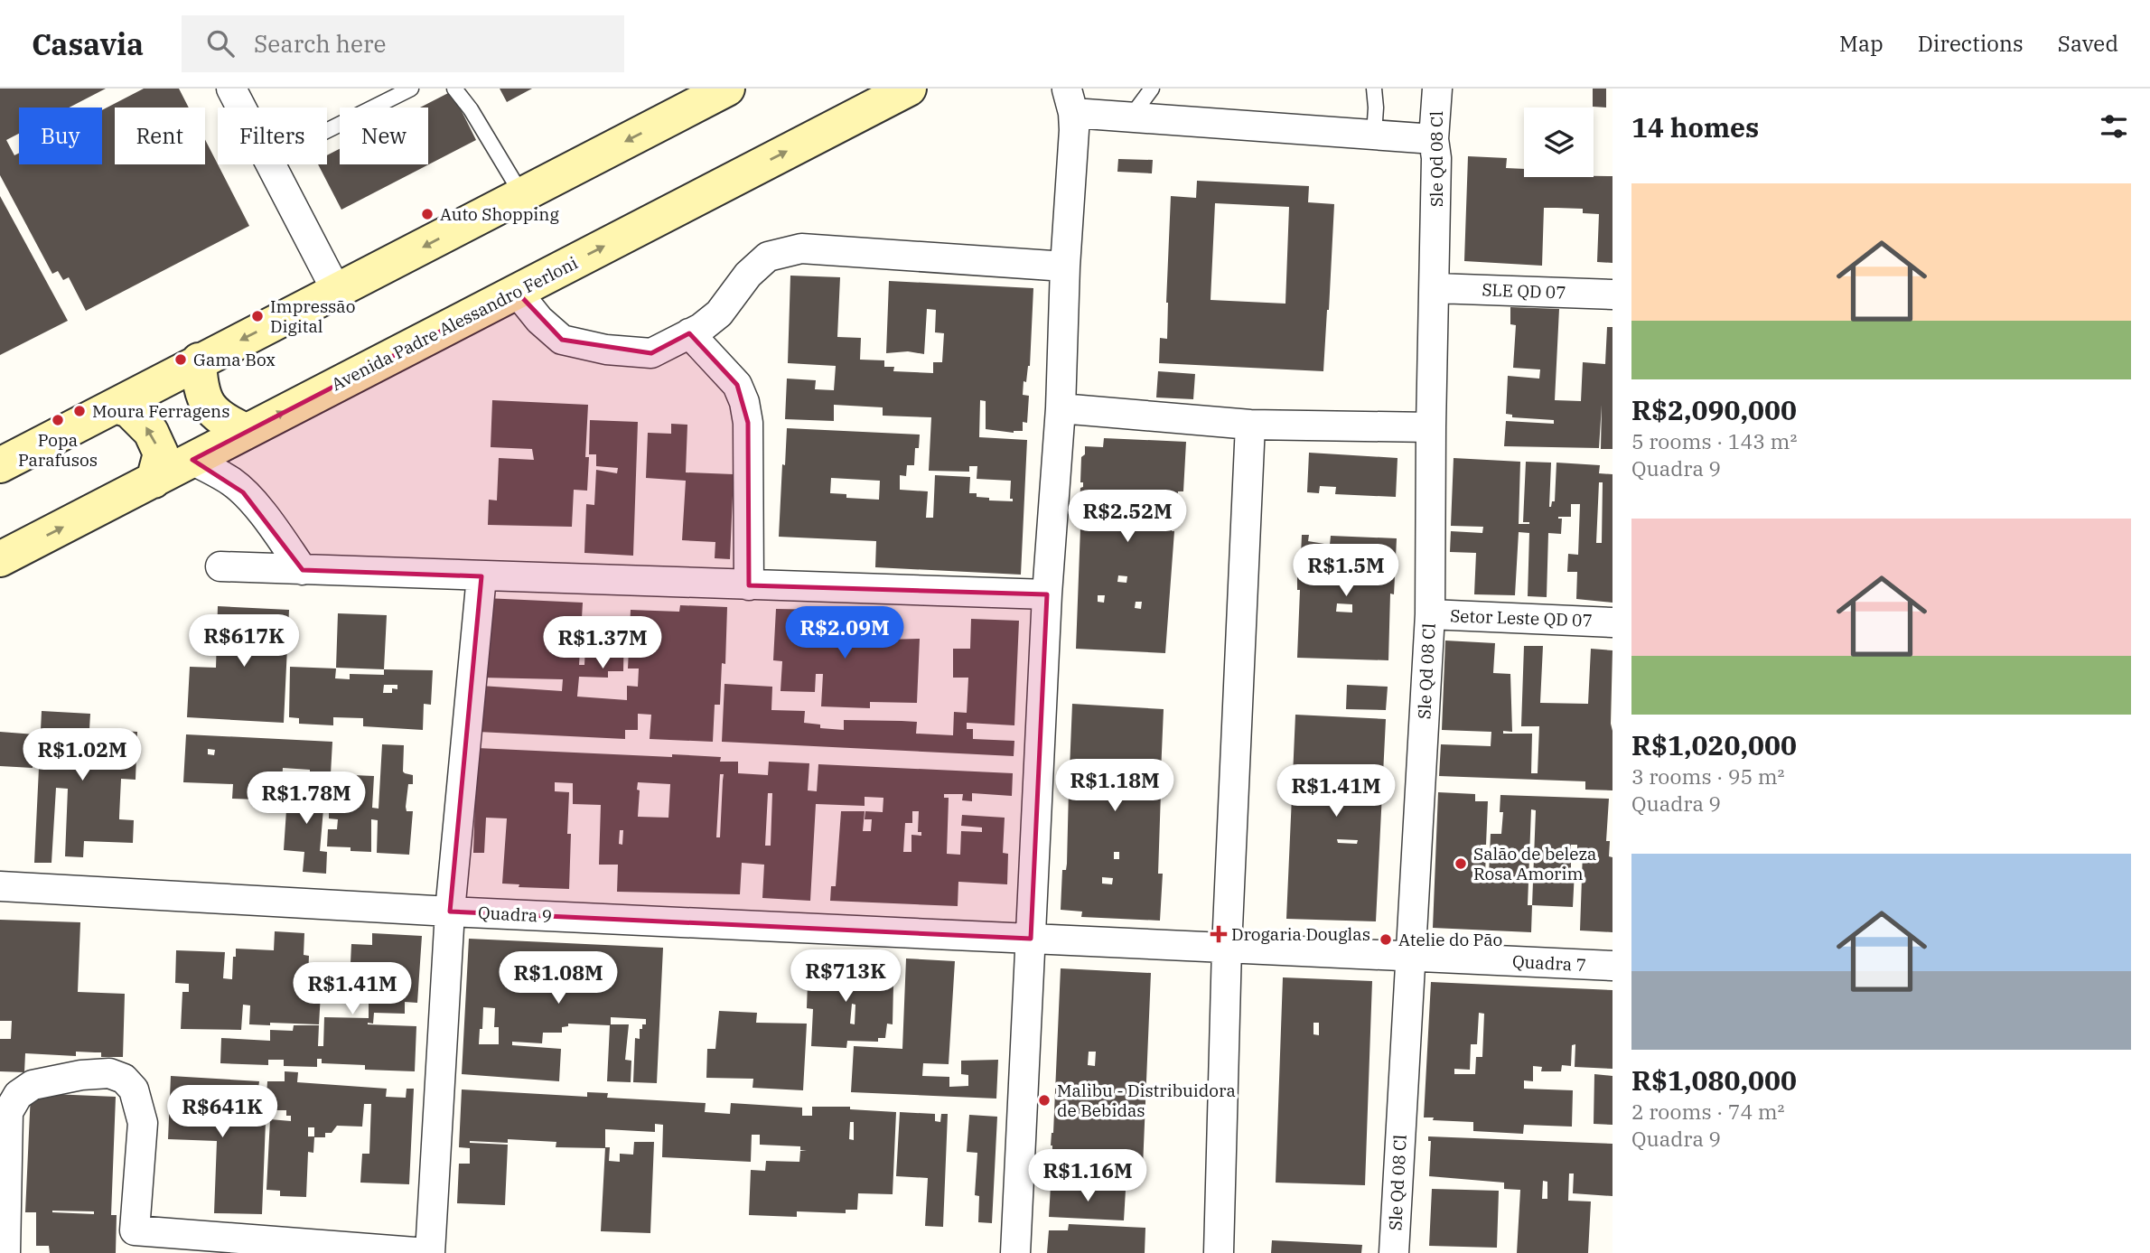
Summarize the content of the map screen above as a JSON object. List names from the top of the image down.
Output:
{
  "streets": {
    "main road": ["Avenida Padre Alessandro Ferloni"],
    "street": [
      "Sle Qd 08 Cl",
      "SLE QD 07",
      "Setor Leste QD 07",
      "Quadra 9",
      "Quadra 7"
    ]
  },
  "crossings": [
    ["Sle Qd 08 Cl", "SLE QD 07"],
    ["Sle Qd 08 Cl", "Setor Leste QD 07"],
    ["Sle Qd 08 Cl", "Quadra 7"],
    ["Quadra 9", "Quadra 7"]
  ],
  "places": {
    "other": [
      "Auto Shopping",
      "Impressão Digital",
      "Gama Box",
      "Moura Ferragens",
      "Popa Parafusos",
      "Salão de beleza Rosa Amorim",
      "Atelie do Pão",
      "Malibu - Distribuidora de Bebidas"
    ],
    "health": ["Drogaria Douglas"]
  },
  "page": {
    "header": "Casavia",
    "search": "Search here",
    "nav": ["Map", "Directions", "Saved"],
    "heading": "14 homes",
    "chip": [
      "Buy",
      "Rent",
      "Filters",
      "New"
    ],
    "list": [
      {
        "name": "R$2,090,000",
        "note": "5 rooms · 143 m² · Quadra 9"
      },
      {
        "name": "R$1,020,000",
        "note": "3 rooms · 95 m² · Quadra 9"
      },
      {
        "name": "R$1,080,000",
        "note": "2 rooms · 74 m² · Quadra 9"
      }
    ],
    "price": [
      "R$2.52M",
      "R$1.5M",
      "R$2.09M",
      "R$617K",
      "R$1.37M",
      "R$1.02M",
      "R$1.18M",
      "R$1.41M",
      "R$1.78M",
      "R$713K",
      "R$1.08M",
      "R$1.41M",
      "R$641K",
      "R$1.16M"
    ]
  }
}
